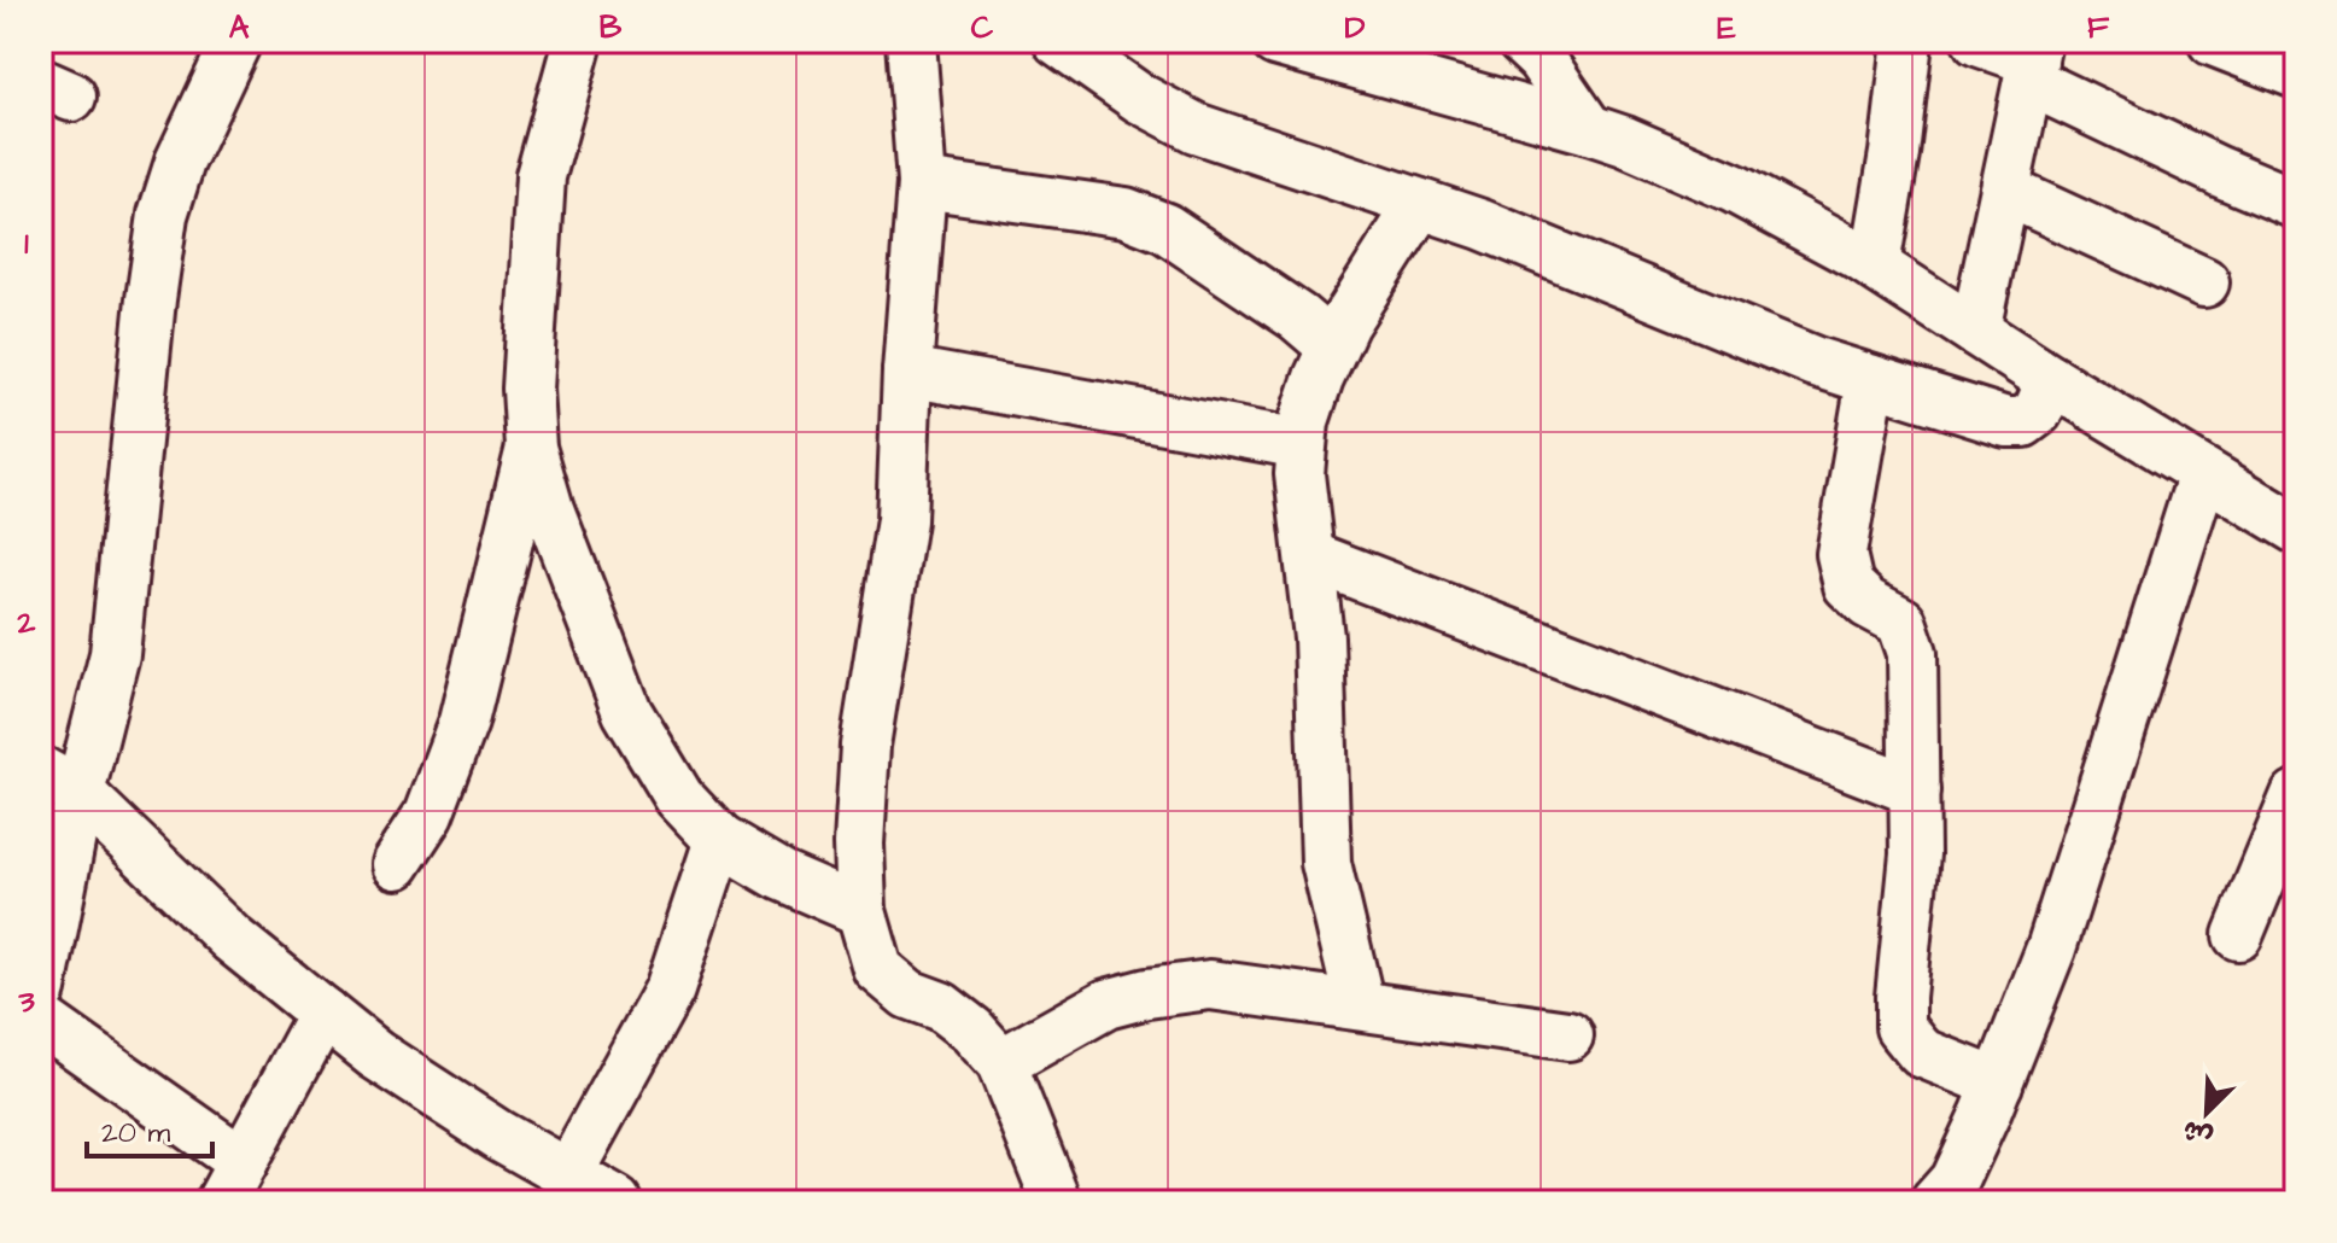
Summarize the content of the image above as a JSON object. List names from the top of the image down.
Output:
{
  "scale_bar": "20 m",
  "north": "bottom left",
  "grid": {
    "columns": [
      "A",
      "B",
      "C",
      "D",
      "E",
      "F"
    ],
    "rows": ["1", "2", "3"]
  }
}
